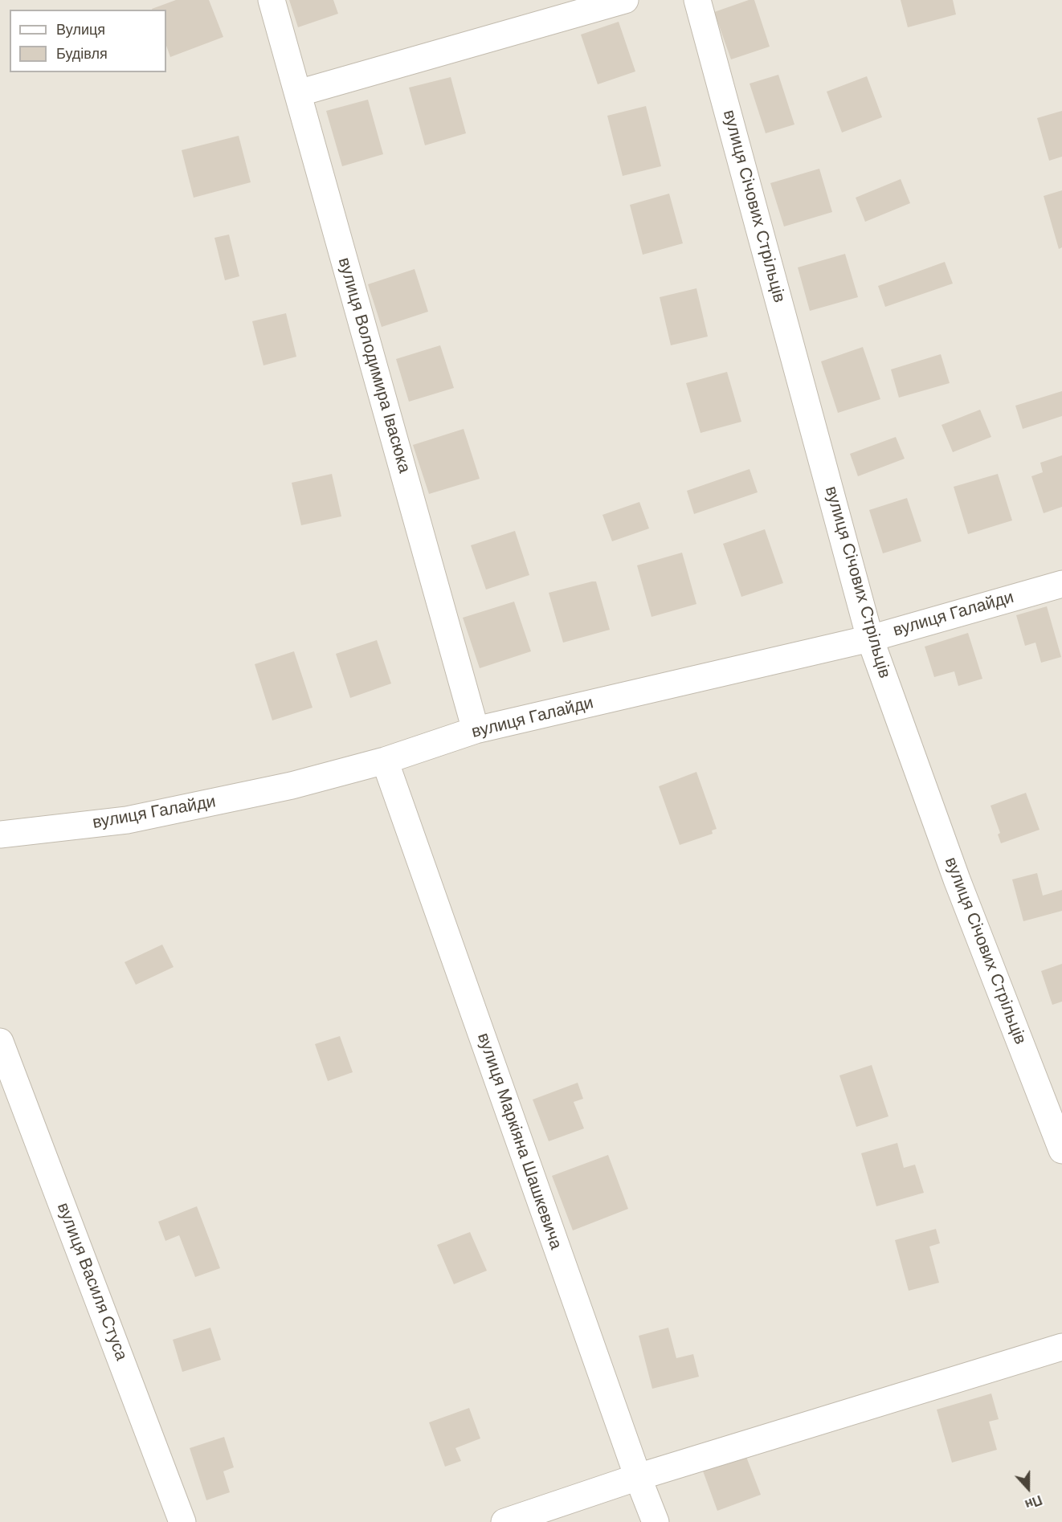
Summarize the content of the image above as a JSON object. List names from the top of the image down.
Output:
{
  "streets": {
    "street": [
      "вулиця Січових Стрільців",
      "вулиця Володимира Івасюка",
      "вулиця Галайди",
      "вулиця Маркіяна Шашкевича",
      "вулиця Василя Стуса"
    ]
  },
  "crossings": [
    ["вулиця Січових Стрільців", "вулиця Галайди"],
    ["вулиця Володимира Івасюка", "вулиця Галайди"],
    ["вулиця Галайди", "вулиця Маркіяна Шашкевича"]
  ],
  "legend": ["Вулиця", "Будівля"],
  "north": "bottom"
}
